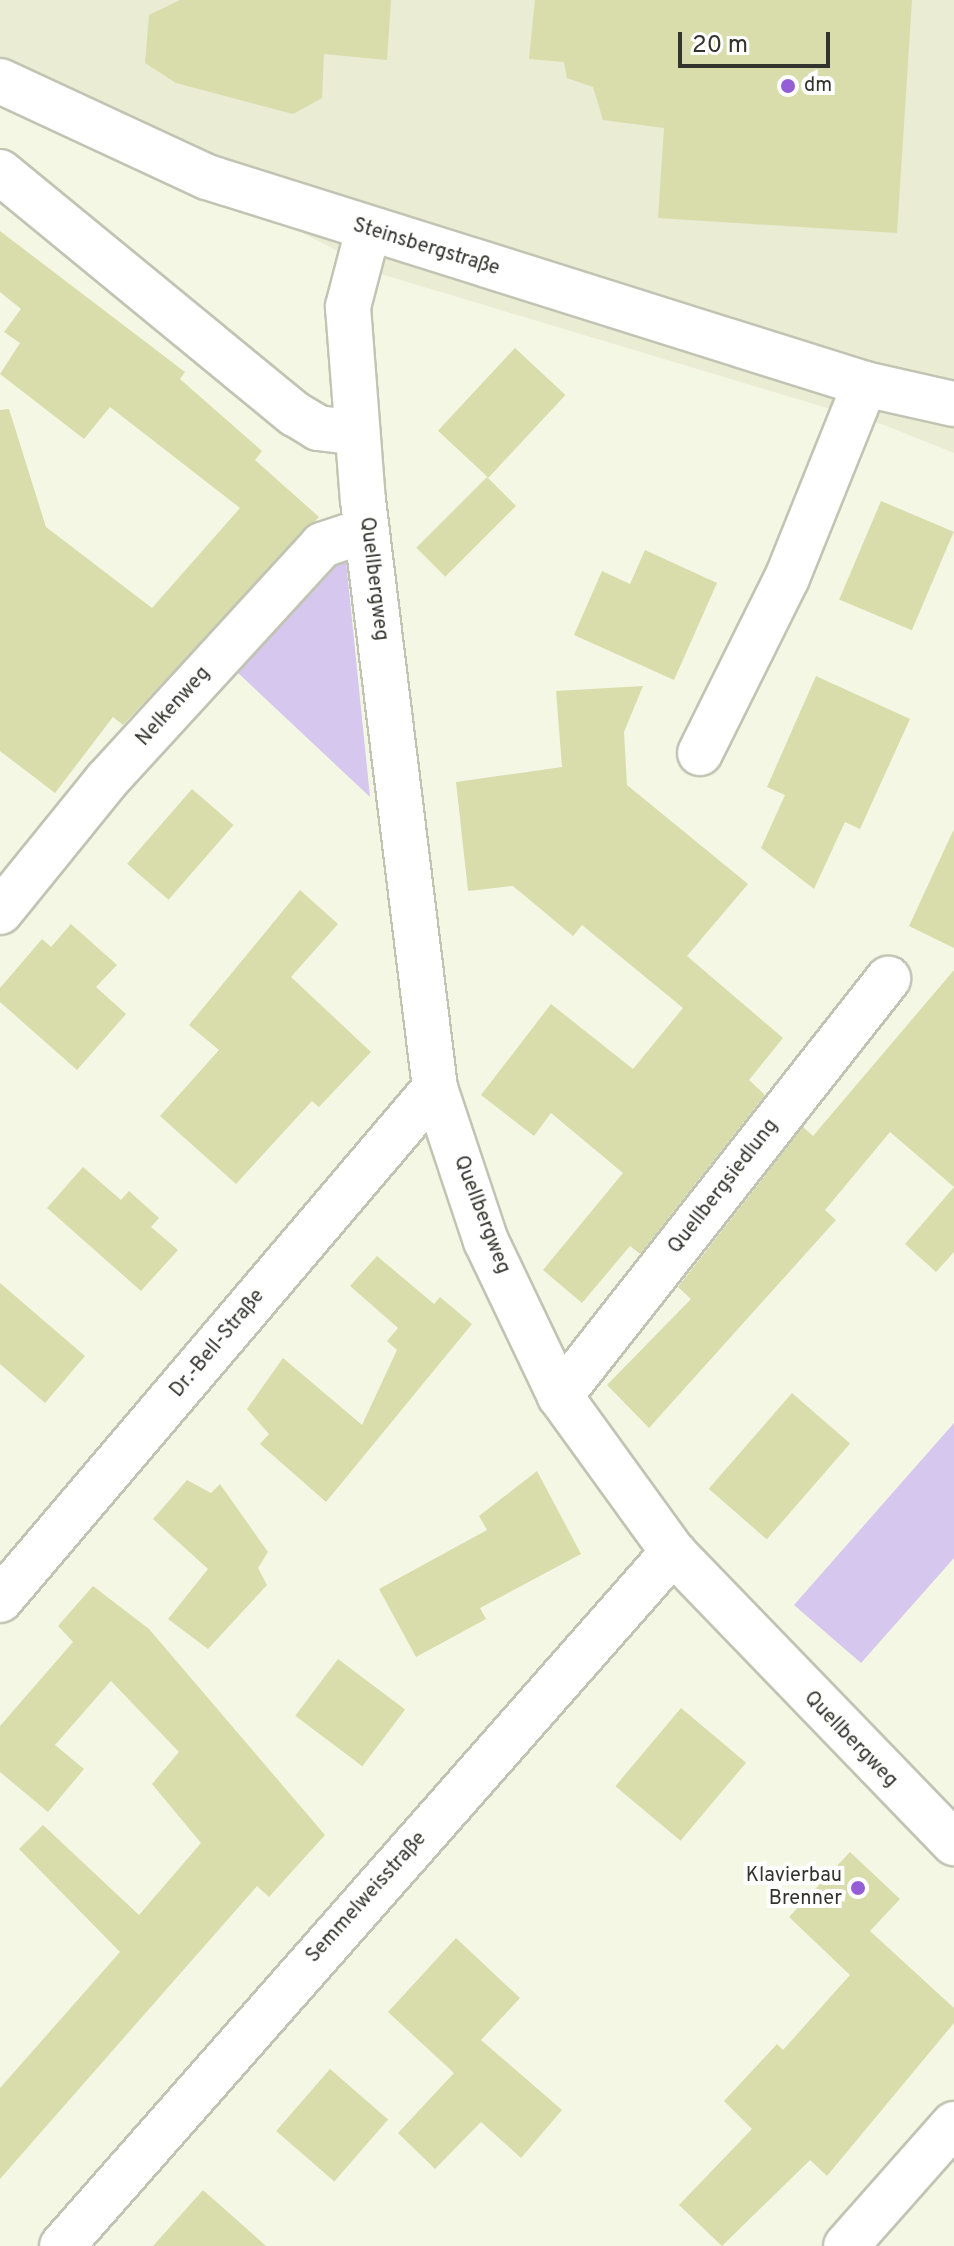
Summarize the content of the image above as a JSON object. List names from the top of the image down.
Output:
{
  "streets": {
    "street": [
      "Steinsbergstraße",
      "Quellbergweg",
      "Nelkenweg",
      "Quellbergsiedlung",
      "Dr.-Bell-Straße",
      "Semmelweisstraße"
    ]
  },
  "crossings": [
    ["Steinsbergstraße", "Quellbergweg"],
    ["Quellbergweg", "Nelkenweg"],
    ["Quellbergweg", "Quellbergsiedlung"],
    ["Quellbergweg", "Dr.-Bell-Straße"],
    ["Quellbergweg", "Semmelweisstraße"]
  ],
  "places": ["dm", "Klavierbau Brenner"],
  "scale_bar": "20 m"
}
